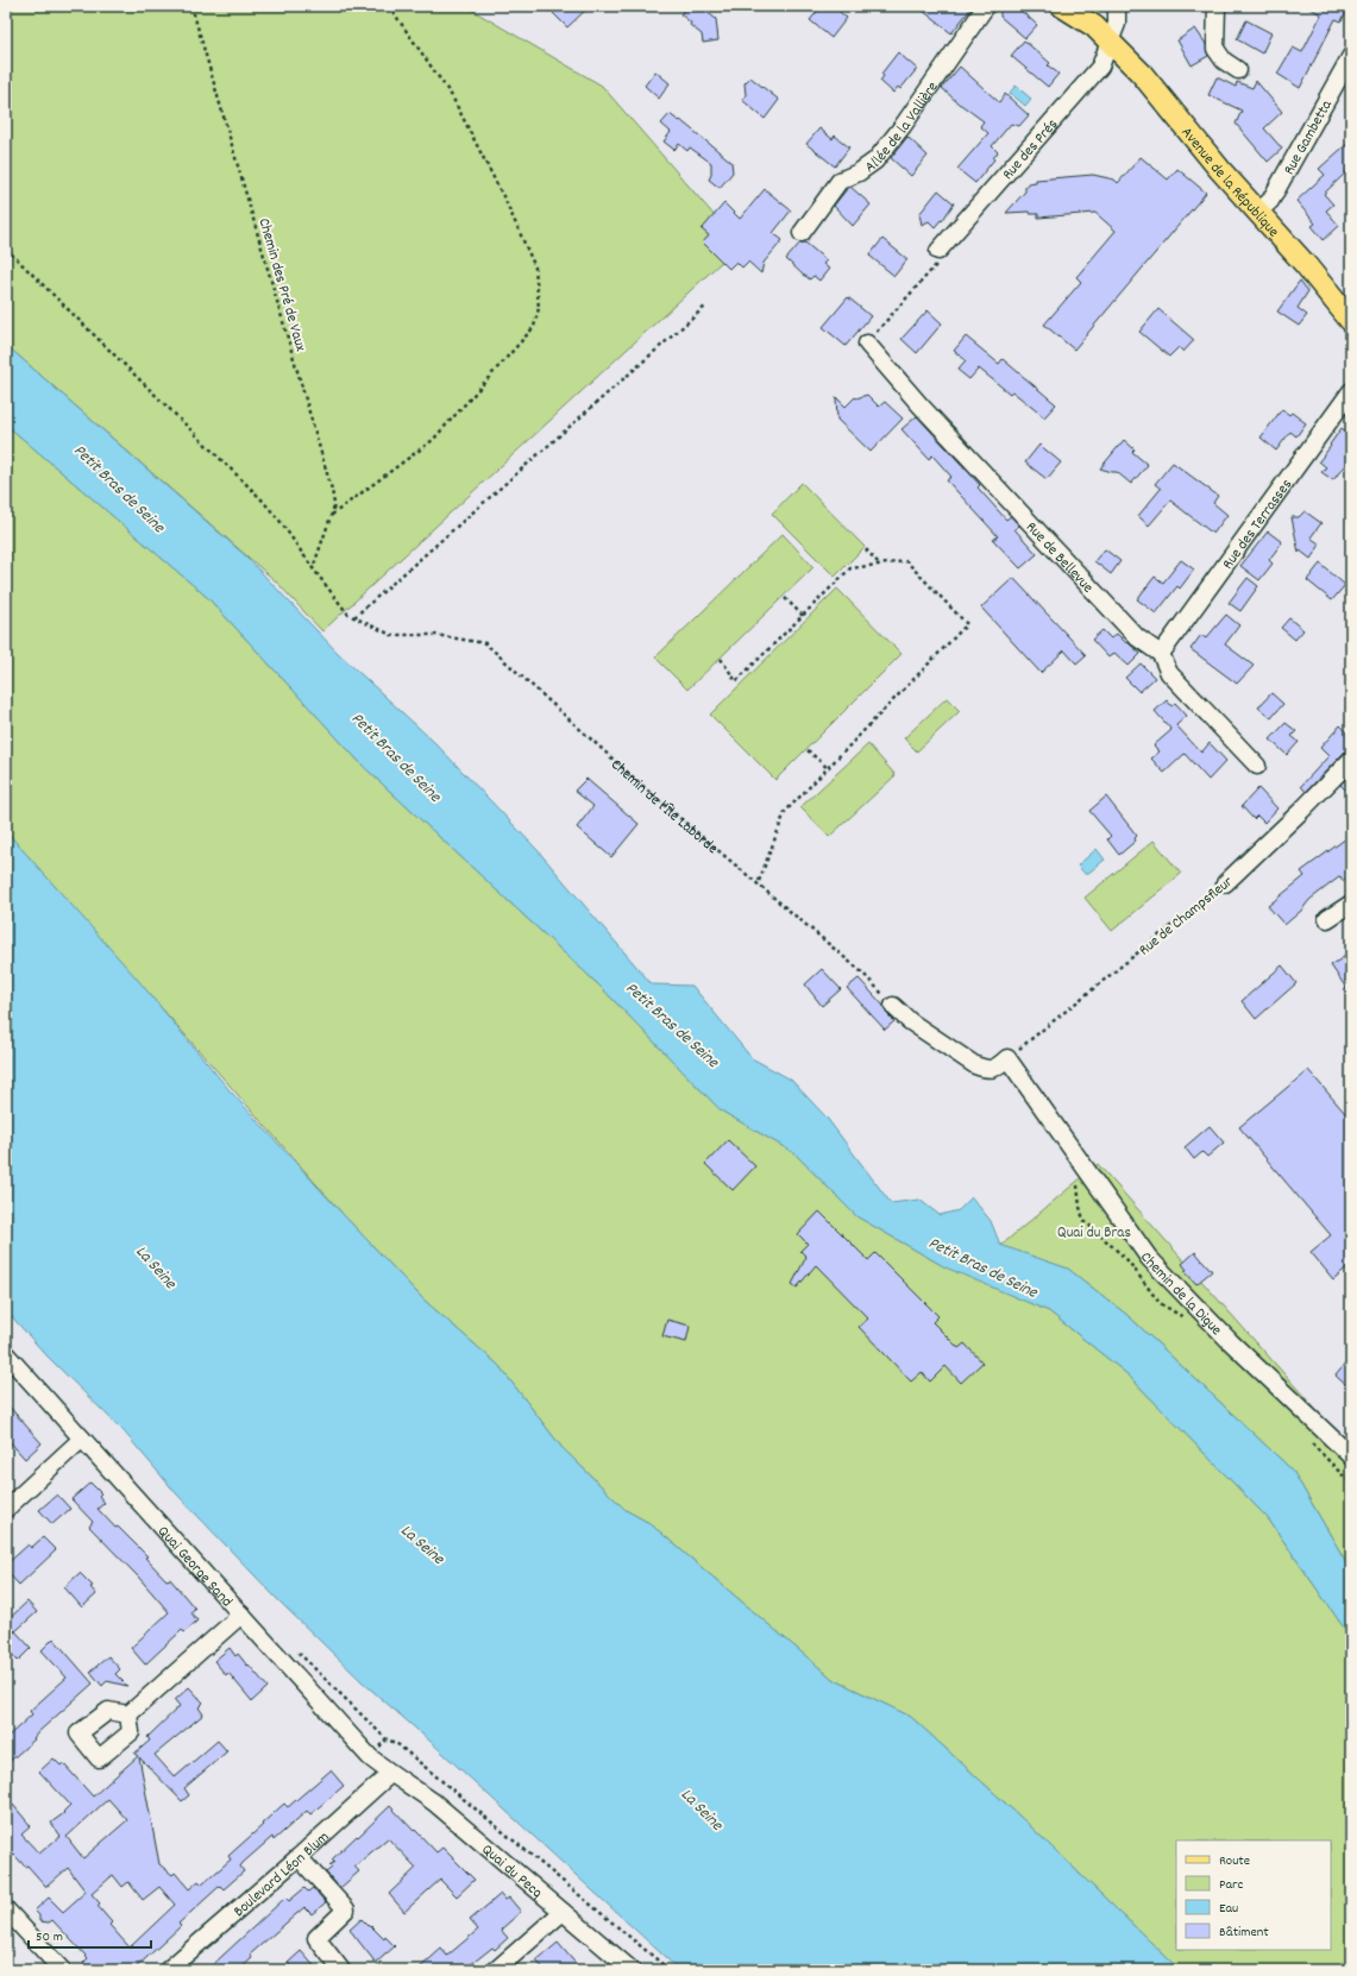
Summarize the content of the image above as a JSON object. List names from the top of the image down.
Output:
{
  "streets": {
    "main road": ["Avenue de la République"],
    "street": [
      "Allée de la Vallière",
      "Rue Gambetta",
      "Rue des Prés",
      "Rue des Terrasses",
      "Rue de Bellevue",
      "Rue de Champsfleur",
      "Chemin de la Digue",
      "Quai George Sand",
      "Quai du Pecq",
      "Boulevard Léon Blum"
    ],
    "path": ["Chemin des Pré de Vaux", "Chemin de l'Île Laborde"]
  },
  "crossings": [
    ["Rue Gambetta", "Avenue de la République"],
    ["Rue des Prés", "Avenue de la République"],
    ["Chemin des Pré de Vaux", "Chemin de l'Île Laborde"],
    ["Rue des Terrasses", "Rue de Bellevue"],
    ["Rue de Champsfleur", "Chemin de la Digue"],
    ["Quai George Sand", "Quai du Pecq"],
    ["Quai George Sand", "Boulevard Léon Blum"],
    ["Quai du Pecq", "Boulevard Léon Blum"]
  ],
  "water": ["Petit Bras de Seine", "La Seine"],
  "parks": ["Quai du Bras"],
  "legend": [
    "Route",
    "Parc",
    "Eau",
    "Bâtiment"
  ],
  "scale_bar": "50 m"
}
